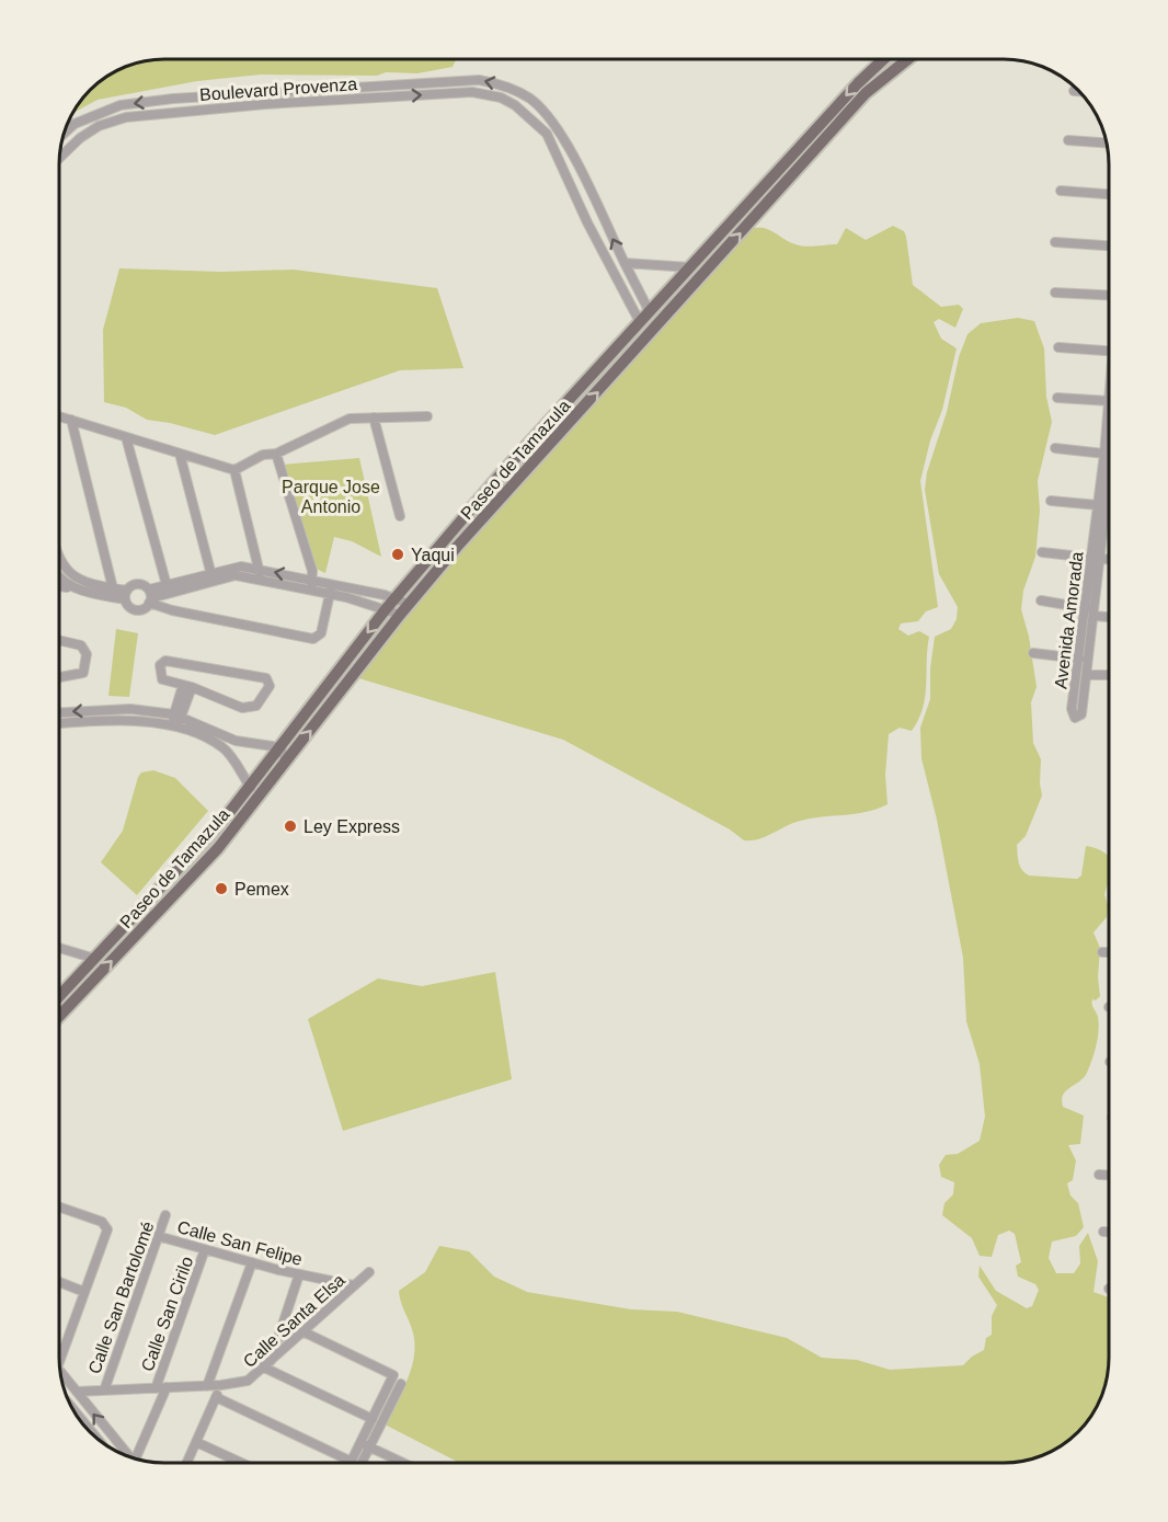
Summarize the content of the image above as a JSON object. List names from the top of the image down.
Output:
{
  "streets": {
    "main road": ["Paseo de Tamazula"],
    "street": [
      "Boulevard Provenza",
      "Avenida Amorada",
      "Calle San Felipe",
      "Calle San Bartolomé",
      "Calle San Cirilo",
      "Calle Santa Elsa"
    ]
  },
  "crossings": [
    ["Boulevard Provenza", "Paseo de Tamazula"],
    ["Calle San Felipe", "Calle San Bartolomé"],
    ["Calle San Felipe", "Calle San Cirilo"],
    ["Calle San Felipe", "Calle Santa Elsa"],
    ["Calle San Bartolomé", "Calle Santa Elsa"],
    ["Calle San Cirilo", "Calle Santa Elsa"]
  ],
  "parks": ["Parque Jose Antonio"],
  "places": ["Yaqui", "Ley Express", "Pemex"]
}
